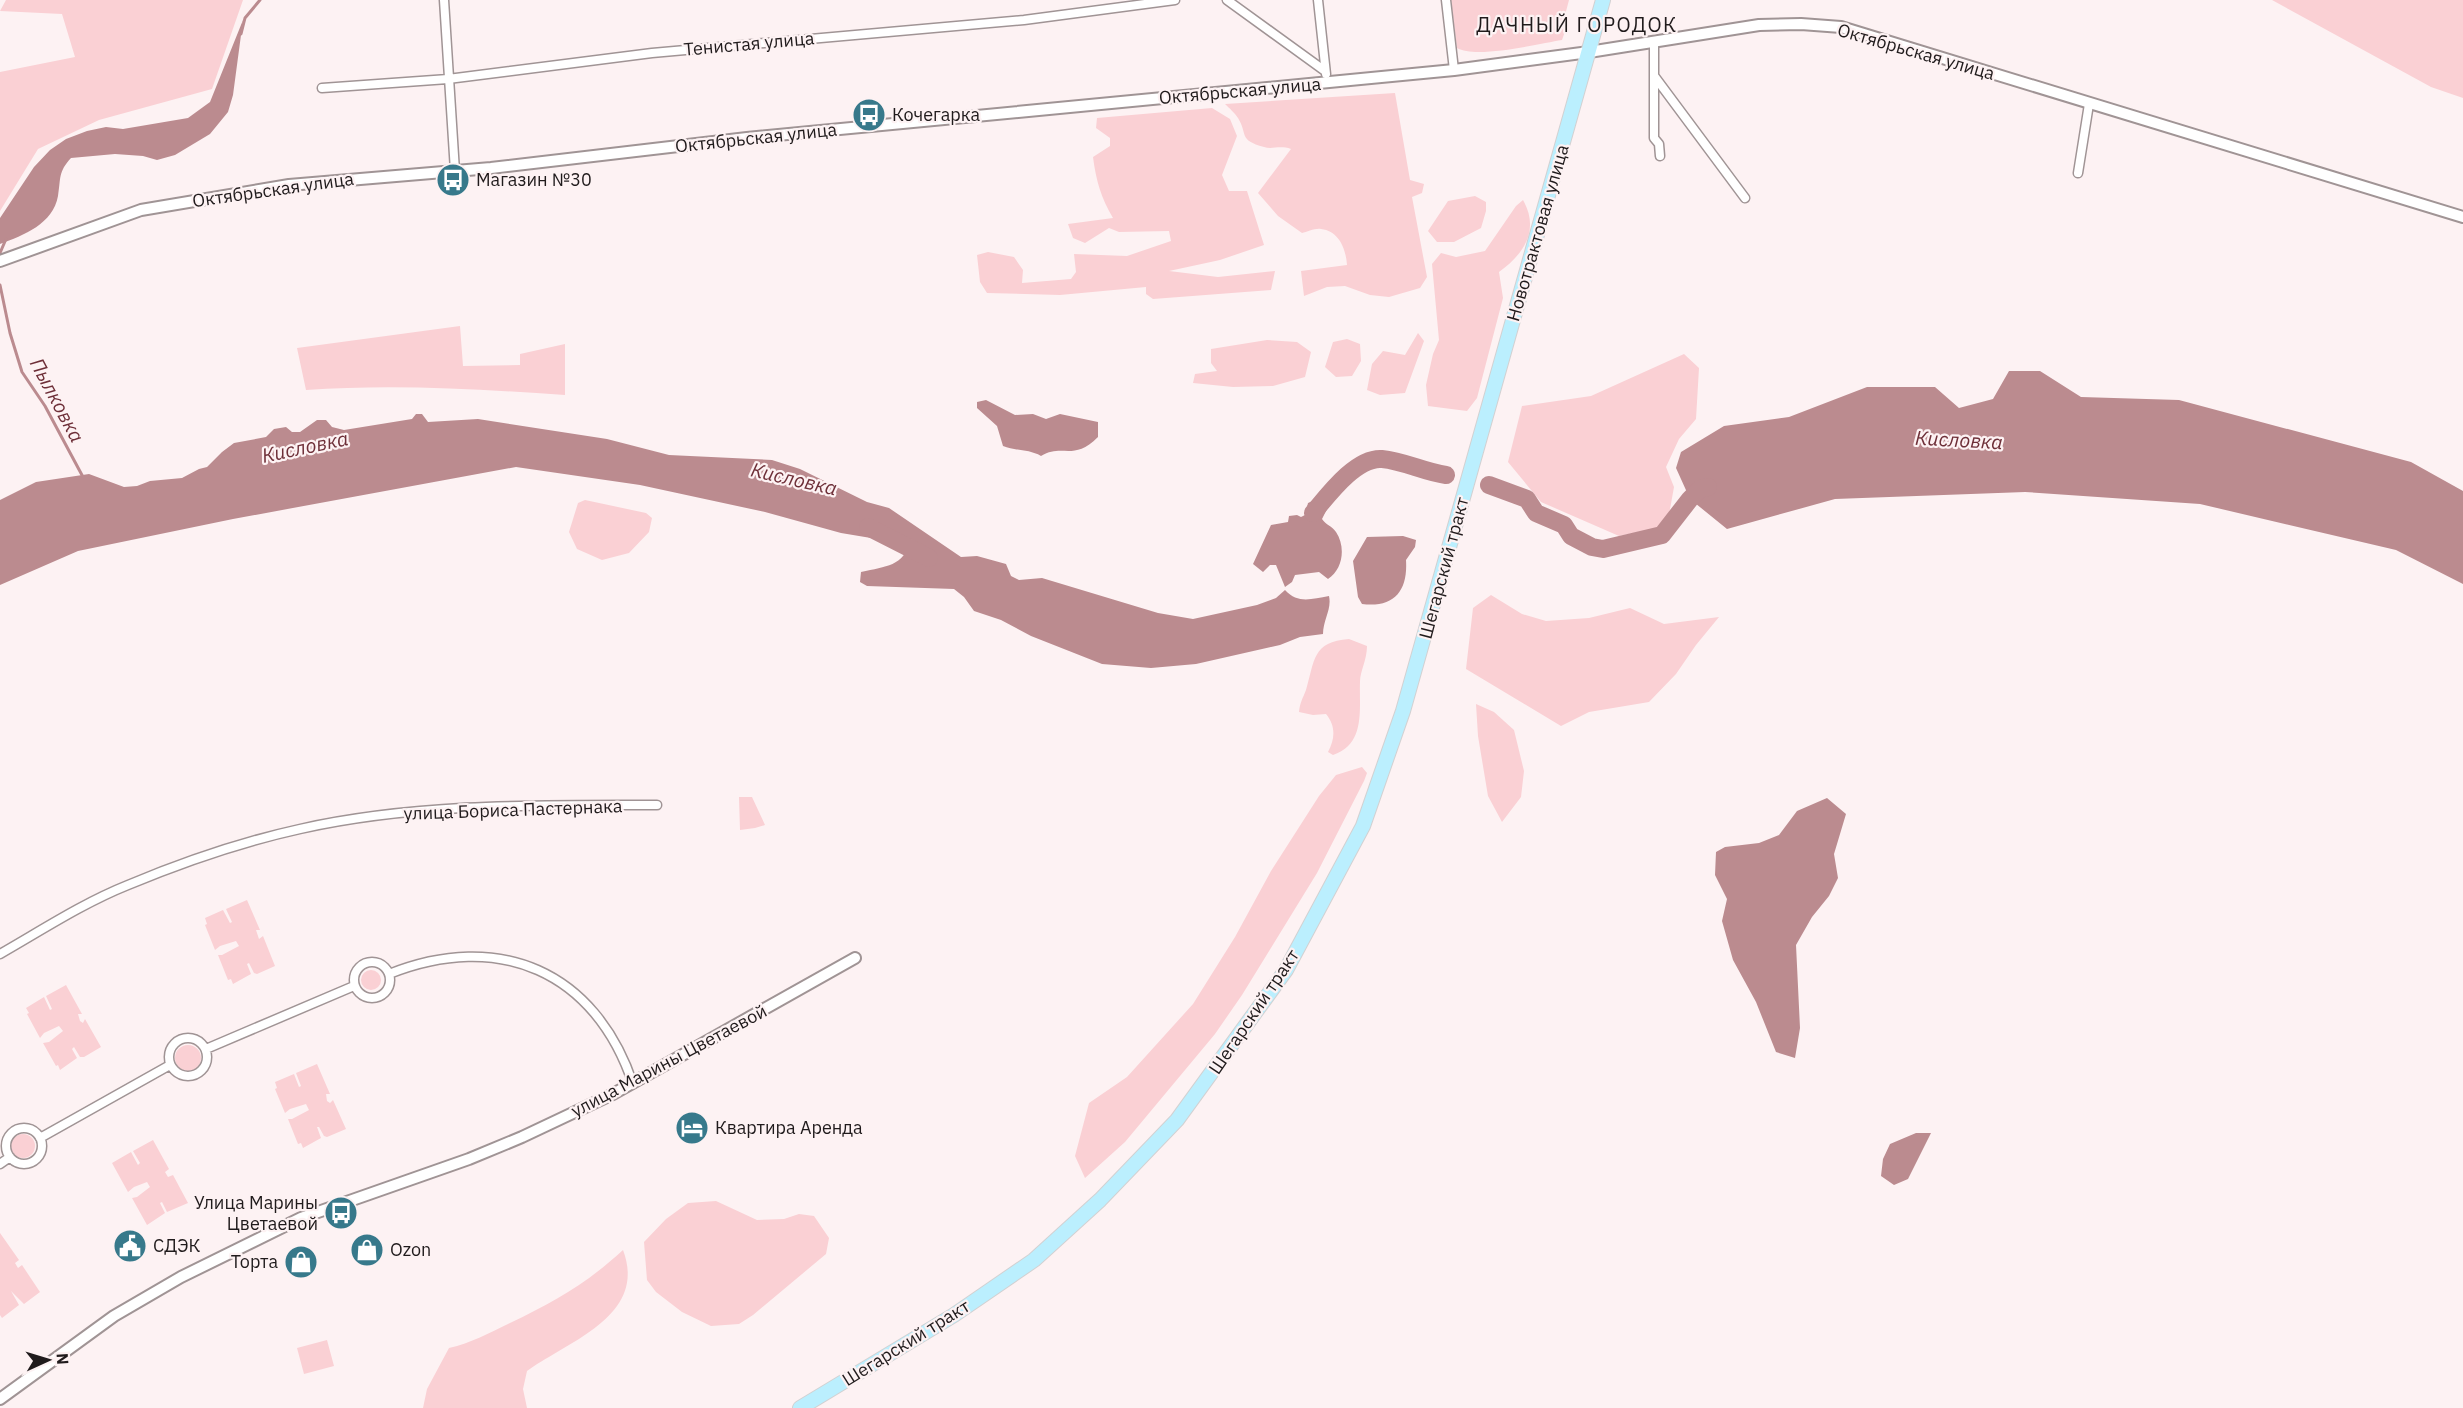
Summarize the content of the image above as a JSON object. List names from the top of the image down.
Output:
{
  "streets": {
    "main road": ["Новотрактовая улица", "Шегарский тракт"],
    "street": [
      "Тенистая улица",
      "Октябрьская улица",
      "улица Бориса Пастернака",
      "улица Марины Цветаевой"
    ]
  },
  "crossings": [
    ["Октябрьская улица", "Новотрактовая улица"],
    ["Новотрактовая улица", "Шегарский тракт"]
  ],
  "districts": ["ДАЧНЫЙ ГОРОДОК"],
  "water": ["Пылковка", "Кисловка"],
  "places": {
    "bus stop": ["Кочегарка", "Магазин №30", "Улица Марины Цветаевой"],
    "hotel": ["Квартира Аренда"],
    "public building": ["СДЭК"],
    "shop": ["Ozon", "Торта"]
  },
  "north": "right"
}
